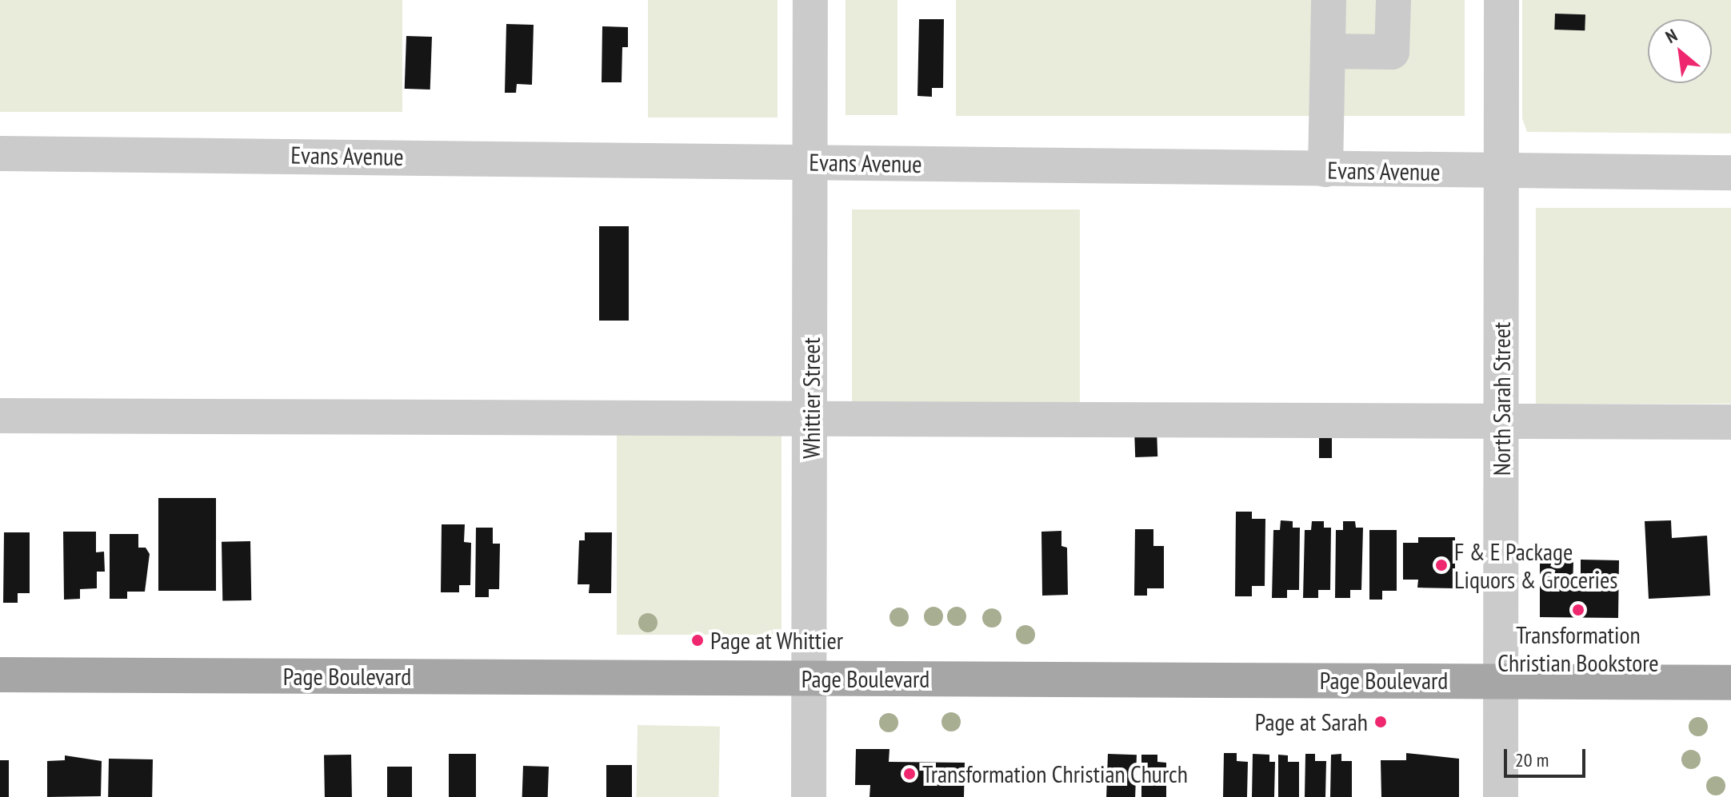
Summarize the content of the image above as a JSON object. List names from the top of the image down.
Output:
{
  "streets": {
    "main road": ["Page Boulevard"],
    "street": ["Evans Avenue", "Whittier Street", "North Sarah Street"]
  },
  "crossings": [
    ["Evans Avenue", "Whittier Street"],
    ["Evans Avenue", "North Sarah Street"],
    ["Whittier Street", "Page Boulevard"],
    ["North Sarah Street", "Page Boulevard"]
  ],
  "places": [
    "F & E Package Liquors & Groceries",
    "Transformation Christian Bookstore",
    "Page at Whittier",
    "Page at Sarah",
    "Transformation Christian Church"
  ],
  "scale_bar": "20 m",
  "north": "top left"
}
